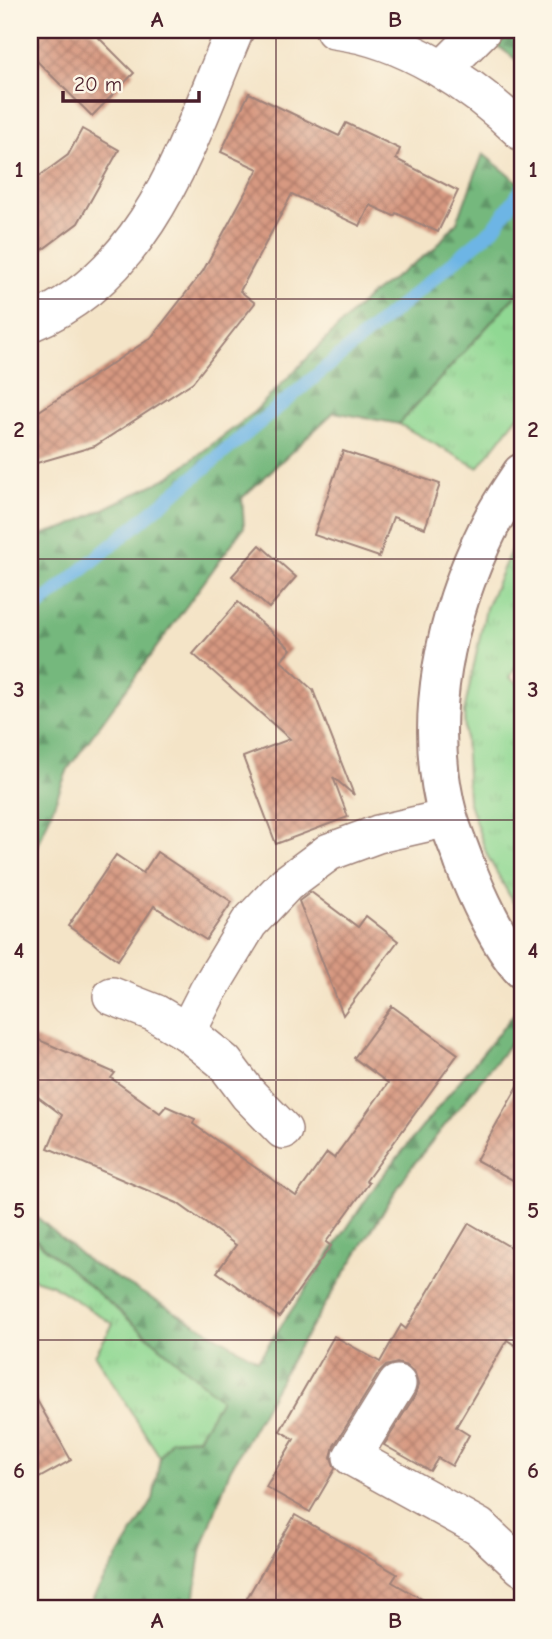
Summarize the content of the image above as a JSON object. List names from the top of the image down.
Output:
{
  "scale_bar": "20 m",
  "grid": {
    "columns": ["A", "B"],
    "rows": [
      "1",
      "2",
      "3",
      "4",
      "5",
      "6"
    ]
  }
}
